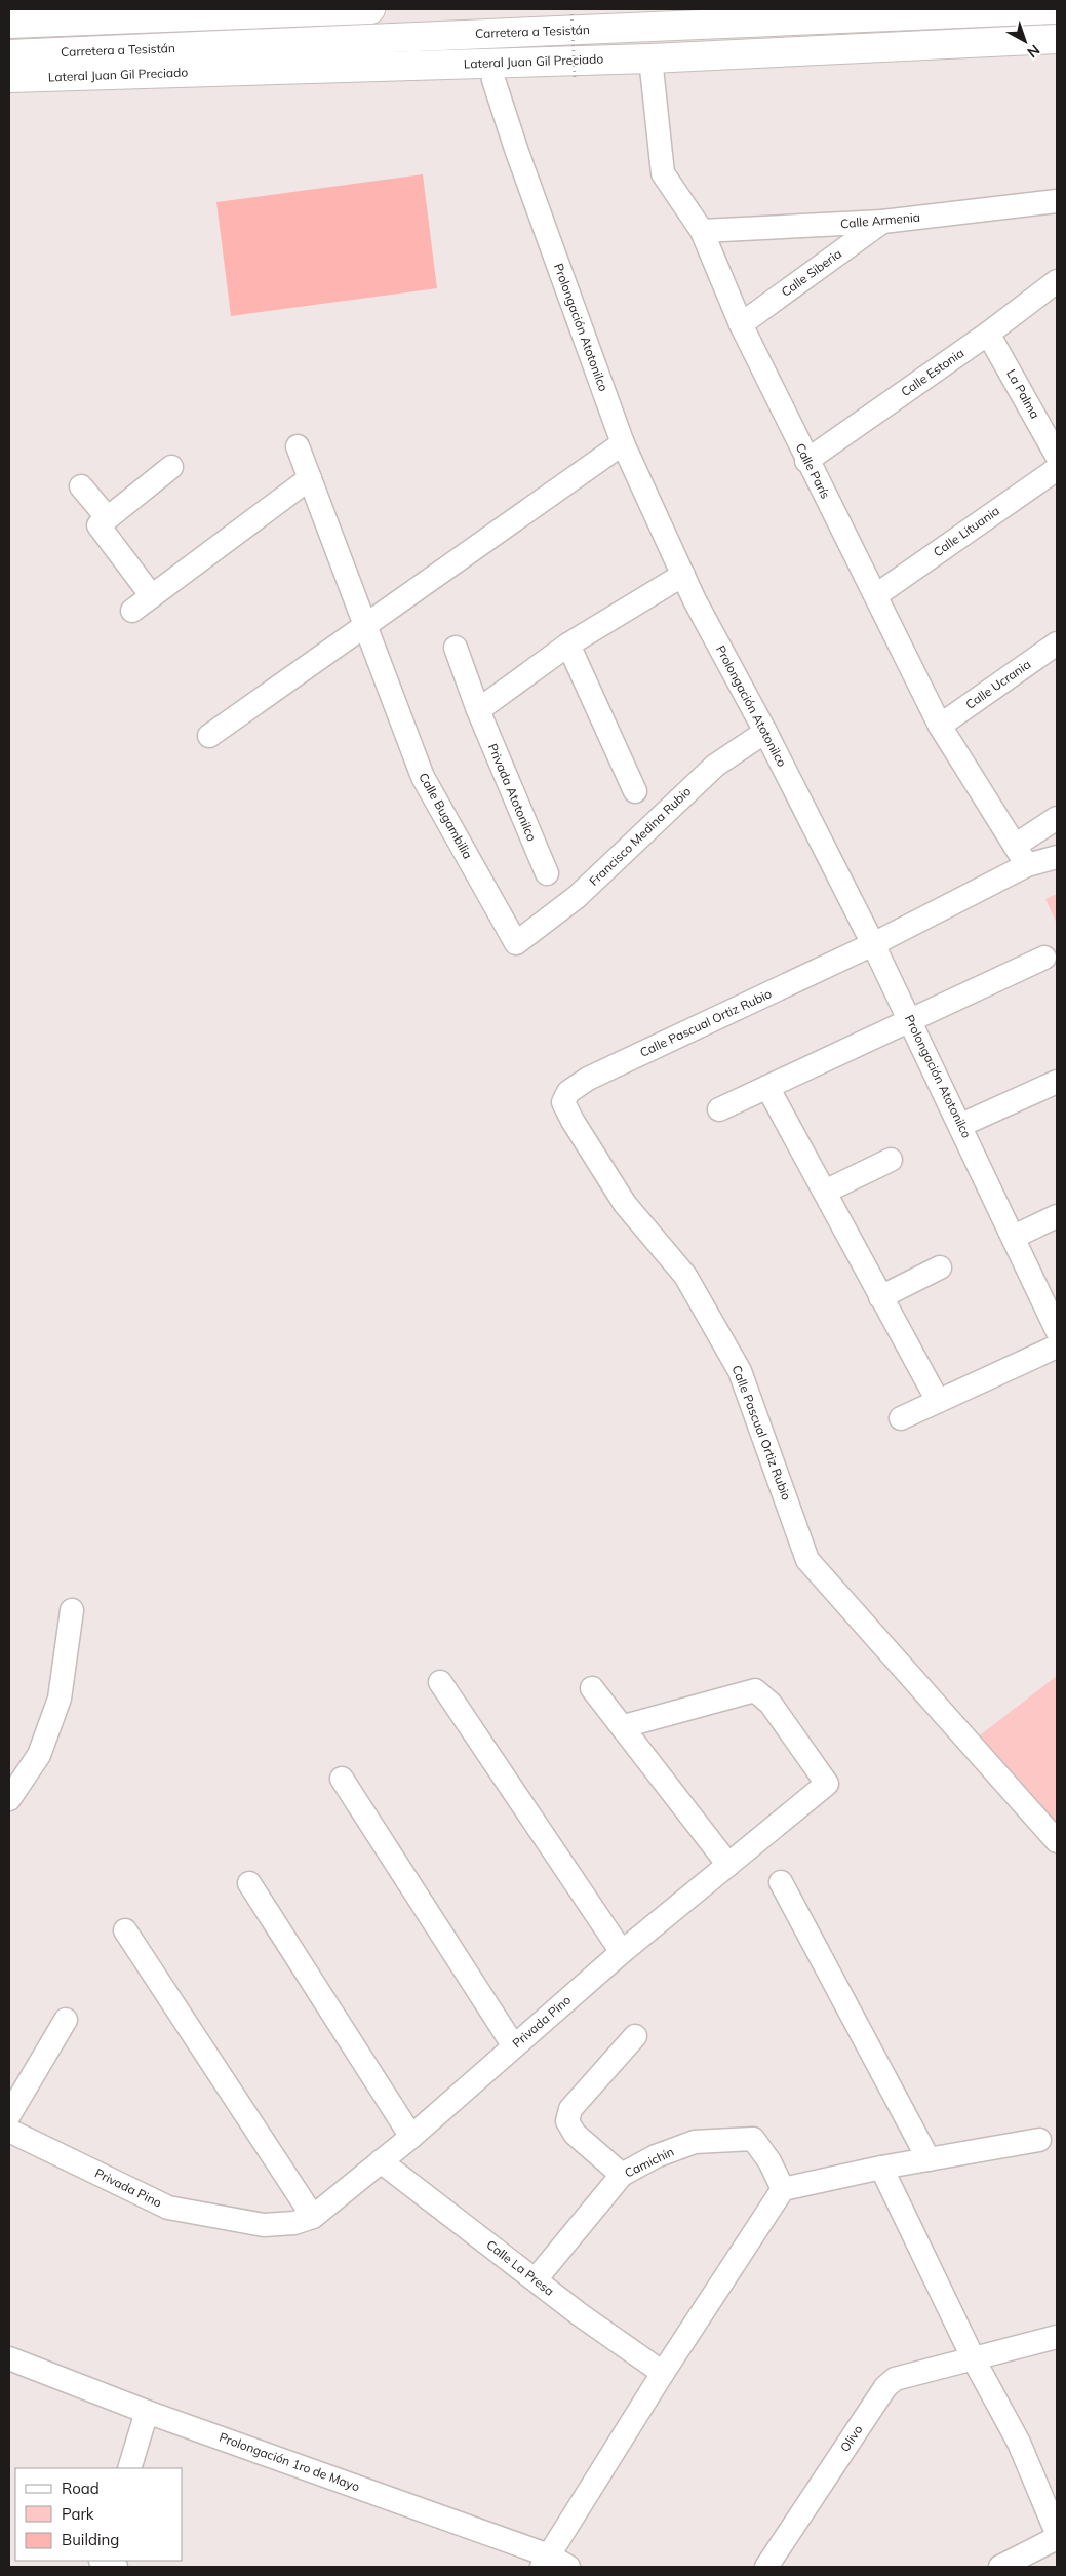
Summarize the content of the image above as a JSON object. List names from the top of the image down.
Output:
{
  "streets": {
    "main road": ["Carretera a Tesistán", "Lateral Juan Gil Preciado"],
    "street": [
      "Calle Armenia",
      "Calle Siberia",
      "Prolongación Atotonilco",
      "Calle Estonia",
      "La Palma",
      "Calle París",
      "Calle Lituania",
      "Calle Ucrania",
      "Privada Atotonilco",
      "Calle Bugambilia",
      "Francisco Medina Rubio",
      "Calle Pascual Ortiz Rubio",
      "Privada Pino",
      "Camichin",
      "Calle La Presa",
      "Olivo",
      "Prolongación 1ro de Mayo"
    ]
  },
  "crossings": [
    ["Lateral Juan Gil Preciado", "Prolongación Atotonilco"],
    ["Lateral Juan Gil Preciado", "Calle París"],
    ["Calle Armenia", "Calle Siberia"],
    ["Calle Armenia", "Calle París"],
    ["Calle Siberia", "Calle París"],
    ["Prolongación Atotonilco", "Francisco Medina Rubio"],
    ["Prolongación Atotonilco", "Calle Pascual Ortiz Rubio"],
    ["Calle Estonia", "La Palma"],
    ["Calle Estonia", "Calle París"],
    ["Calle París", "Calle Lituania"],
    ["Calle París", "Calle Ucrania"],
    ["Calle París", "Calle Pascual Ortiz Rubio"],
    ["Calle Bugambilia", "Francisco Medina Rubio"],
    ["Privada Pino", "Calle La Presa"],
    ["Camichin", "Calle La Presa"]
  ],
  "legend": ["Road", "Park", "Building"],
  "north": "bottom right"
}
